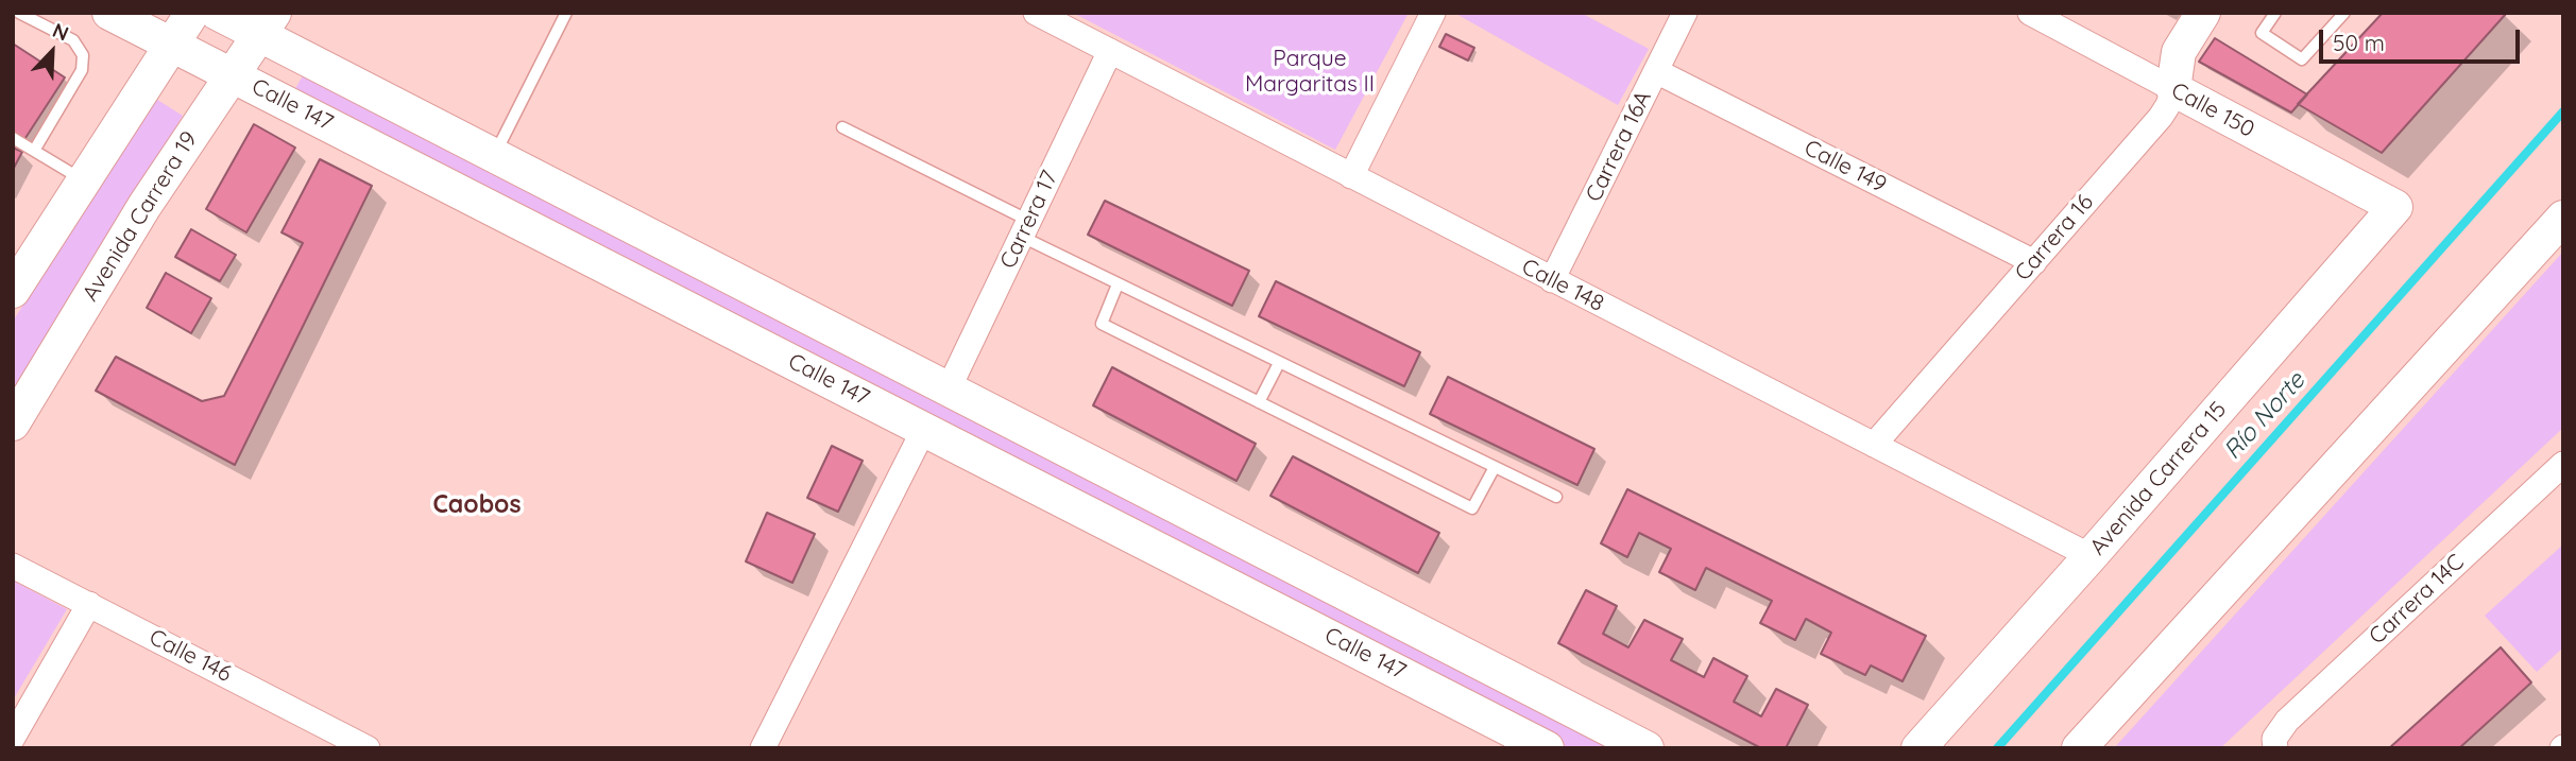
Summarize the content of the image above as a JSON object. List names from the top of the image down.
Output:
{
  "streets": {
    "main road": [
      "Calle 147",
      "Calle 150",
      "Avenida Carrera 19",
      "Carrera 16",
      "Avenida Carrera 15"
    ],
    "street": [
      "Carrera 16A",
      "Calle 149",
      "Carrera 17",
      "Calle 148",
      "Carrera 14C",
      "Calle 146"
    ]
  },
  "crossings": [
    ["Calle 147", "Avenida Carrera 19"],
    ["Calle 147", "Carrera 17"],
    ["Calle 150", "Carrera 16"],
    ["Calle 150", "Avenida Carrera 15"],
    ["Carrera 16A", "Calle 149"],
    ["Carrera 16A", "Calle 148"],
    ["Calle 149", "Carrera 16"],
    ["Carrera 17", "Calle 148"],
    ["Carrera 16", "Calle 148"],
    ["Calle 148", "Avenida Carrera 15"]
  ],
  "districts": ["Caobos"],
  "water": ["Río Norte"],
  "parks": ["Parque Margaritas II"],
  "scale_bar": "50 m",
  "north": "top right"
}
